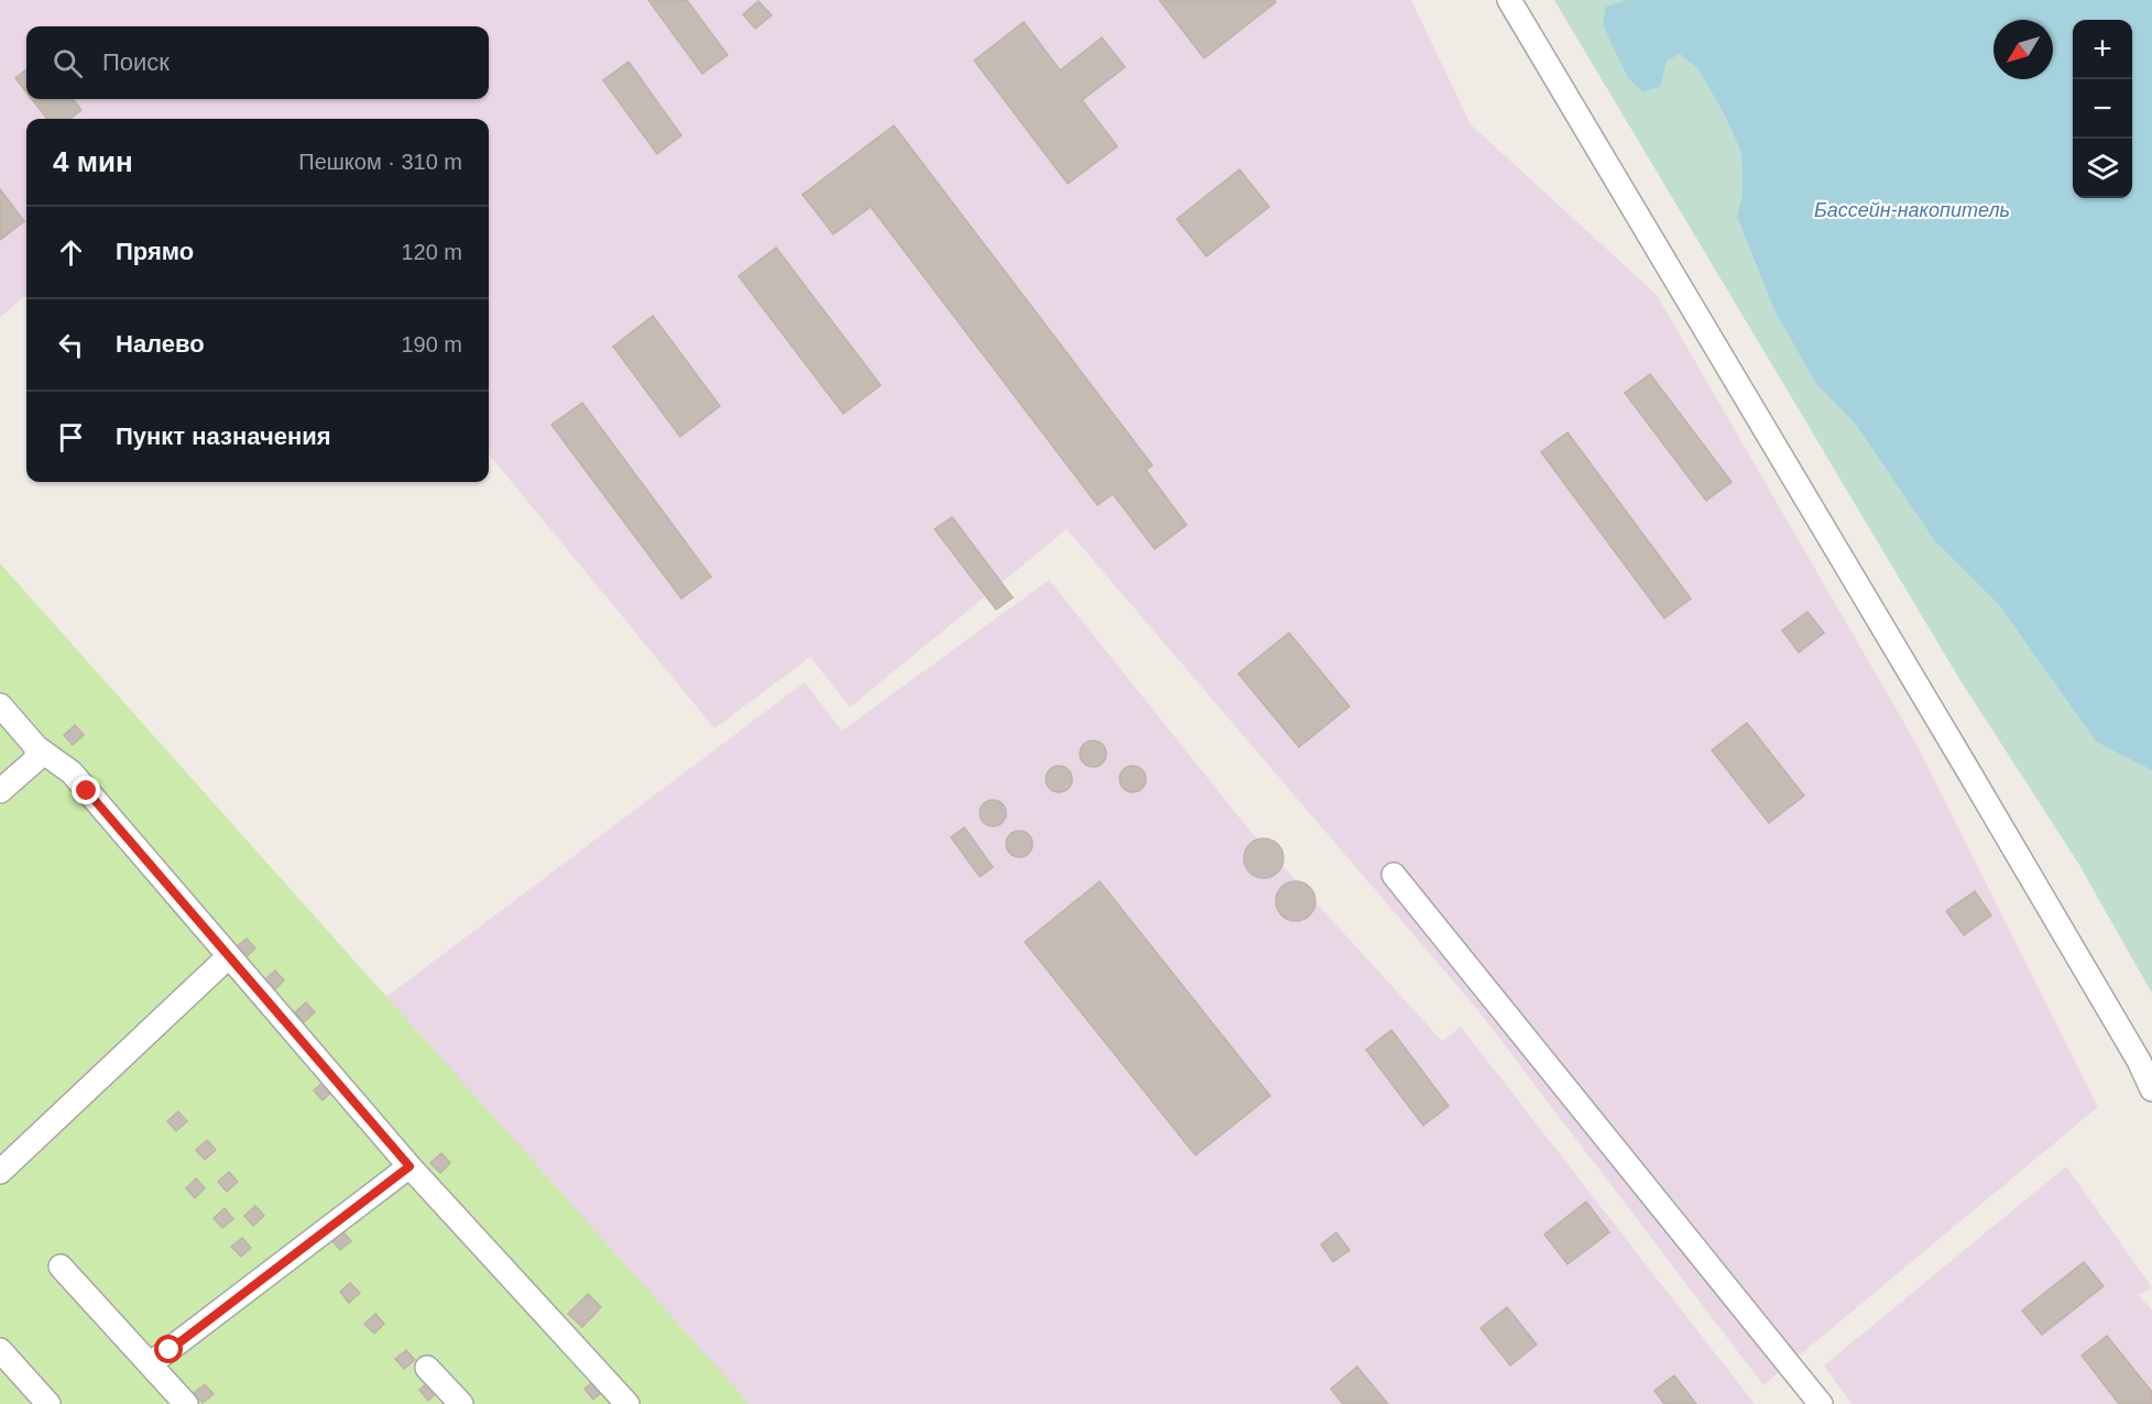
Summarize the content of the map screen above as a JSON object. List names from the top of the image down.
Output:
{
  "water": ["Бассейн-накопитель"],
  "north": "bottom left",
  "page": {
    "map_buttons": ["+", "−"],
    "search": "Поиск",
    "heading": ["4 мин", "Пешком · 310 m"],
    "list": [
      ["Прямо", "120 m"],
      ["Налево", "190 m"],
      "Пункт назначения"
    ]
  }
}
